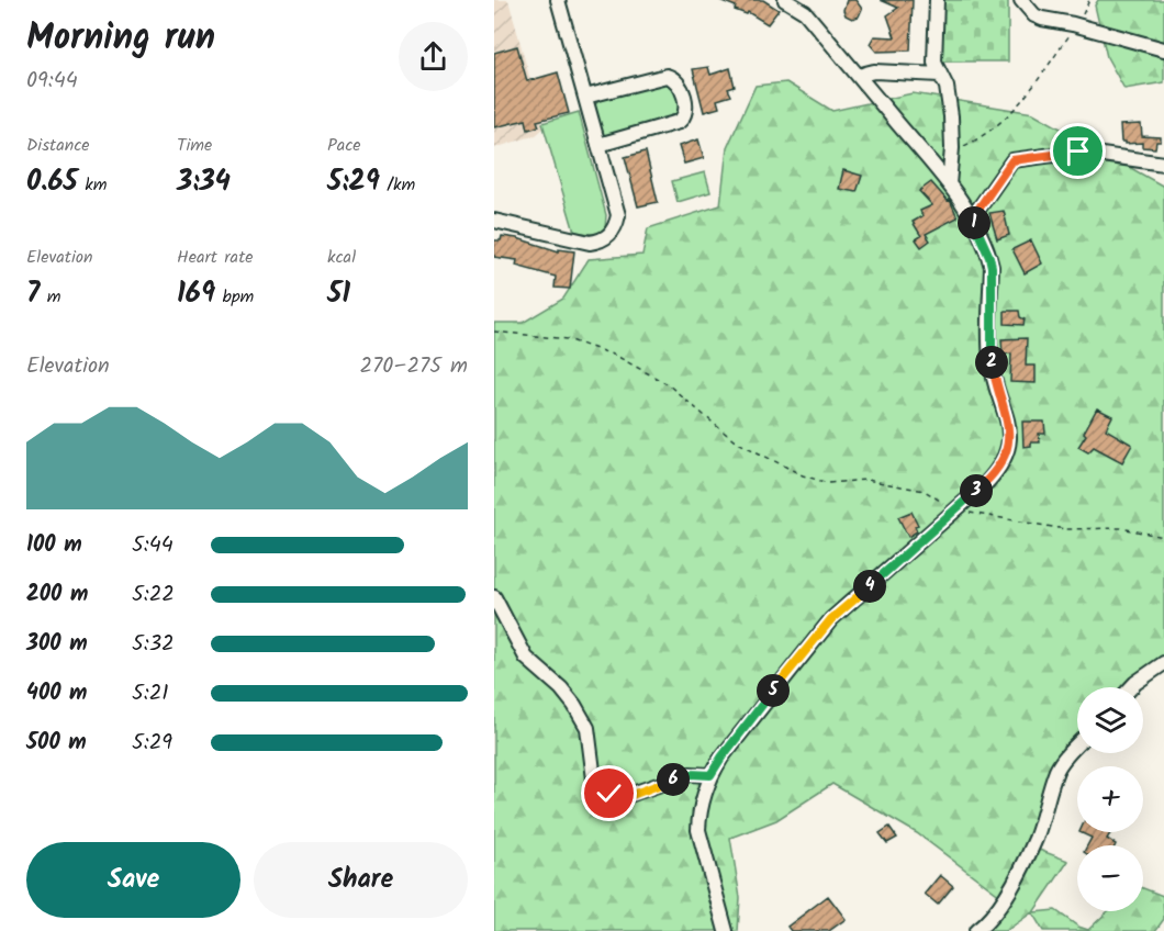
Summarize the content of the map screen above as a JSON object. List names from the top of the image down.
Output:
{
  "page": {
    "heading": ["Morning run", "09:44"],
    "stats": [
      ["Distance", "0.65 km"],
      ["Time", "3:34"],
      ["Pace", "5:29 /km"],
      ["Elevation", "7 m"],
      ["Heart rate", "169 bpm"],
      ["kcal", "51"]
    ],
    "pins": [
      "1",
      "2",
      "3",
      "4",
      "5",
      "6"
    ],
    "chart": ["Elevation", "270–275 m"],
    "list": [
      {
        "name": "100 m",
        "note": "5:44"
      },
      {
        "name": "200 m",
        "note": "5:22"
      },
      {
        "name": "300 m",
        "note": "5:32"
      },
      {
        "name": "400 m",
        "note": "5:21"
      },
      {
        "name": "500 m",
        "note": "5:29"
      }
    ],
    "map_buttons": ["+", "−"],
    "buttons": ["Save", "Share"]
  }
}
